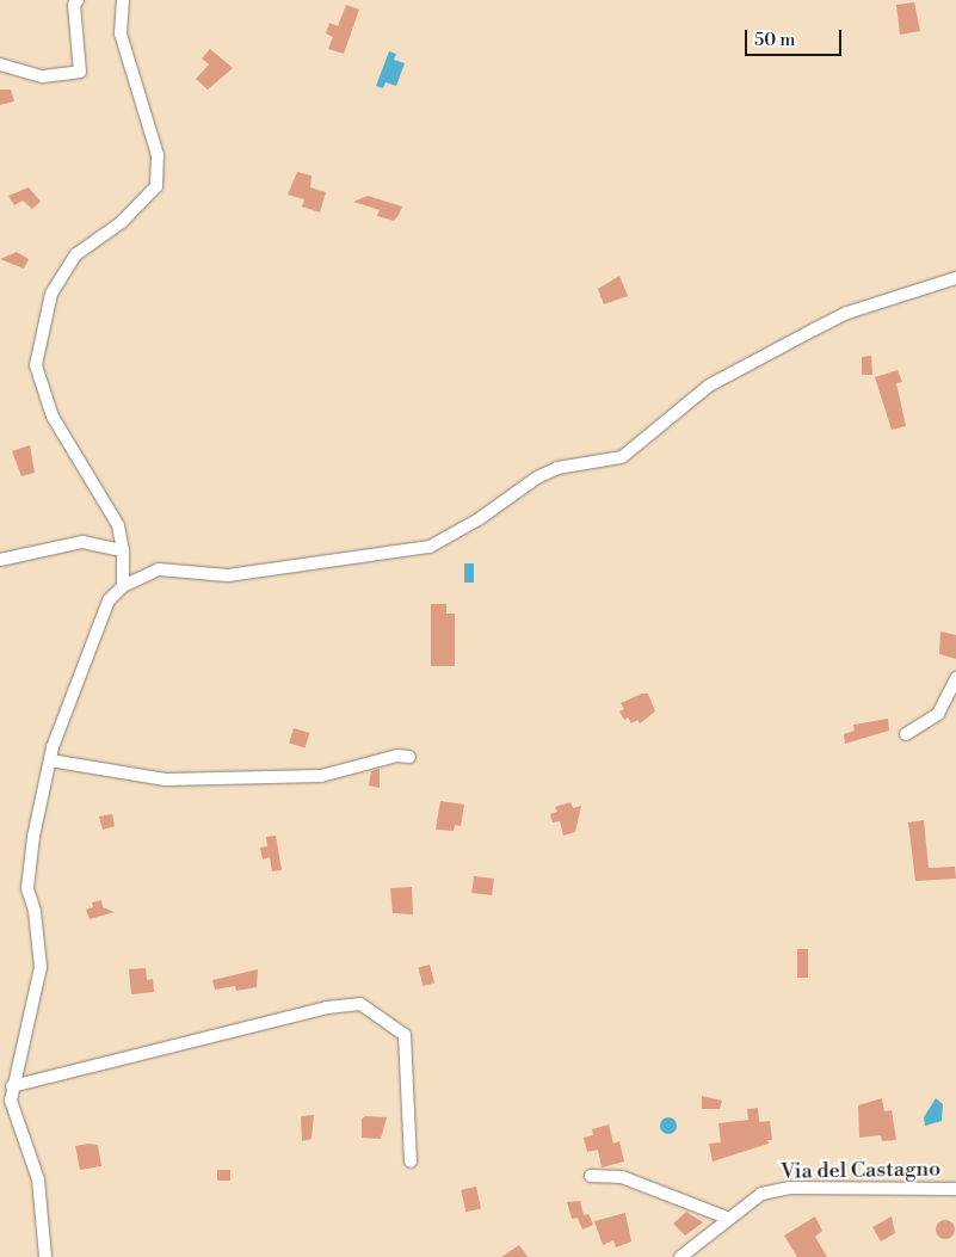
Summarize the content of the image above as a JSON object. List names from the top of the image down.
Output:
{
  "streets": {
    "street": ["Via del Castagno"]
  },
  "scale_bar": "50 m"
}
